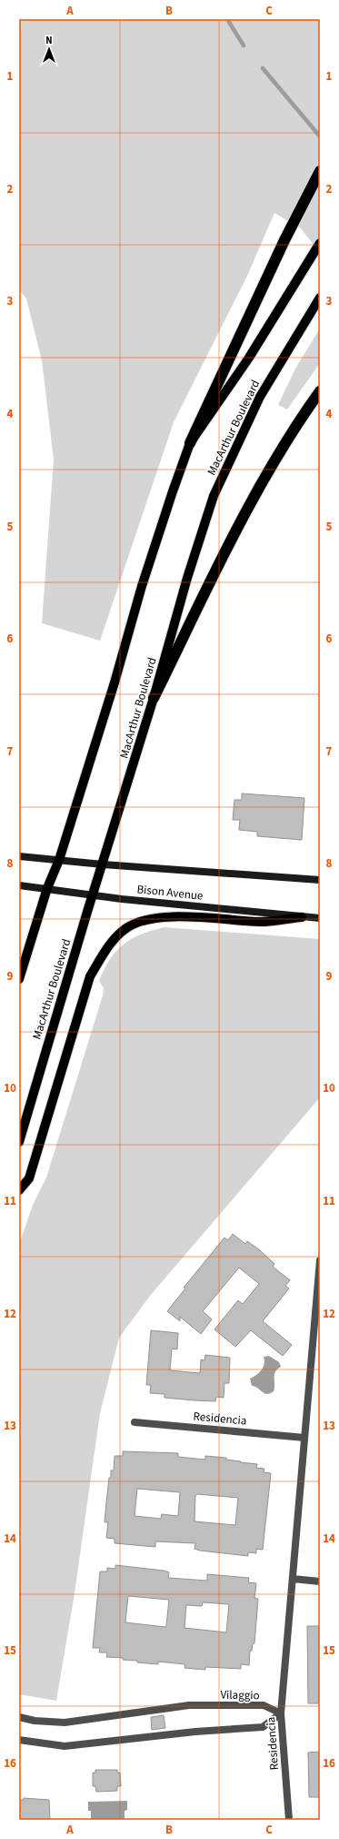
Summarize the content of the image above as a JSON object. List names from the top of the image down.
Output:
{
  "streets": {
    "main road": ["MacArthur Boulevard", "Bison Avenue"],
    "street": ["Residencia", "Vilaggio"]
  },
  "crossings": [
    ["MacArthur Boulevard", "Bison Avenue"],
    ["Residencia", "Vilaggio"]
  ],
  "north": "top",
  "grid": {
    "columns": ["A", "B", "C"],
    "rows": [
      "1",
      "2",
      "3",
      "4",
      "5",
      "6",
      "7",
      "8",
      "9",
      "10",
      "11",
      "12",
      "13",
      "14",
      "15",
      "16"
    ]
  }
}
